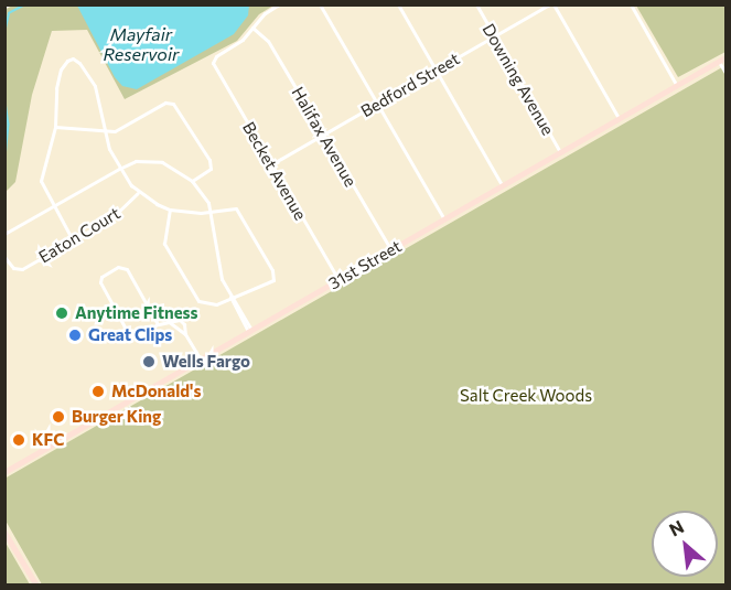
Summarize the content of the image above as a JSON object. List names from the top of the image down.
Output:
{
  "streets": {
    "main road": ["31st Street"],
    "street": [
      "Downing Avenue",
      "Bedford Street",
      "Halifax Avenue",
      "Becket Avenue",
      "Eaton Court"
    ]
  },
  "crossings": [
    ["Downing Avenue", "Bedford Street"],
    ["Downing Avenue", "31st Street"],
    ["Bedford Street", "Halifax Avenue"],
    ["Bedford Street", "Becket Avenue"],
    ["Halifax Avenue", "Becket Avenue"],
    ["Halifax Avenue", "31st Street"],
    ["Becket Avenue", "31st Street"]
  ],
  "water": ["Mayfair Reservoir"],
  "parks": ["Salt Creek Woods"],
  "places": [
    "Anytime Fitness",
    "Great Clips",
    "Wells Fargo",
    "McDonald's",
    "Burger King",
    "KFC"
  ],
  "north": "top left"
}
